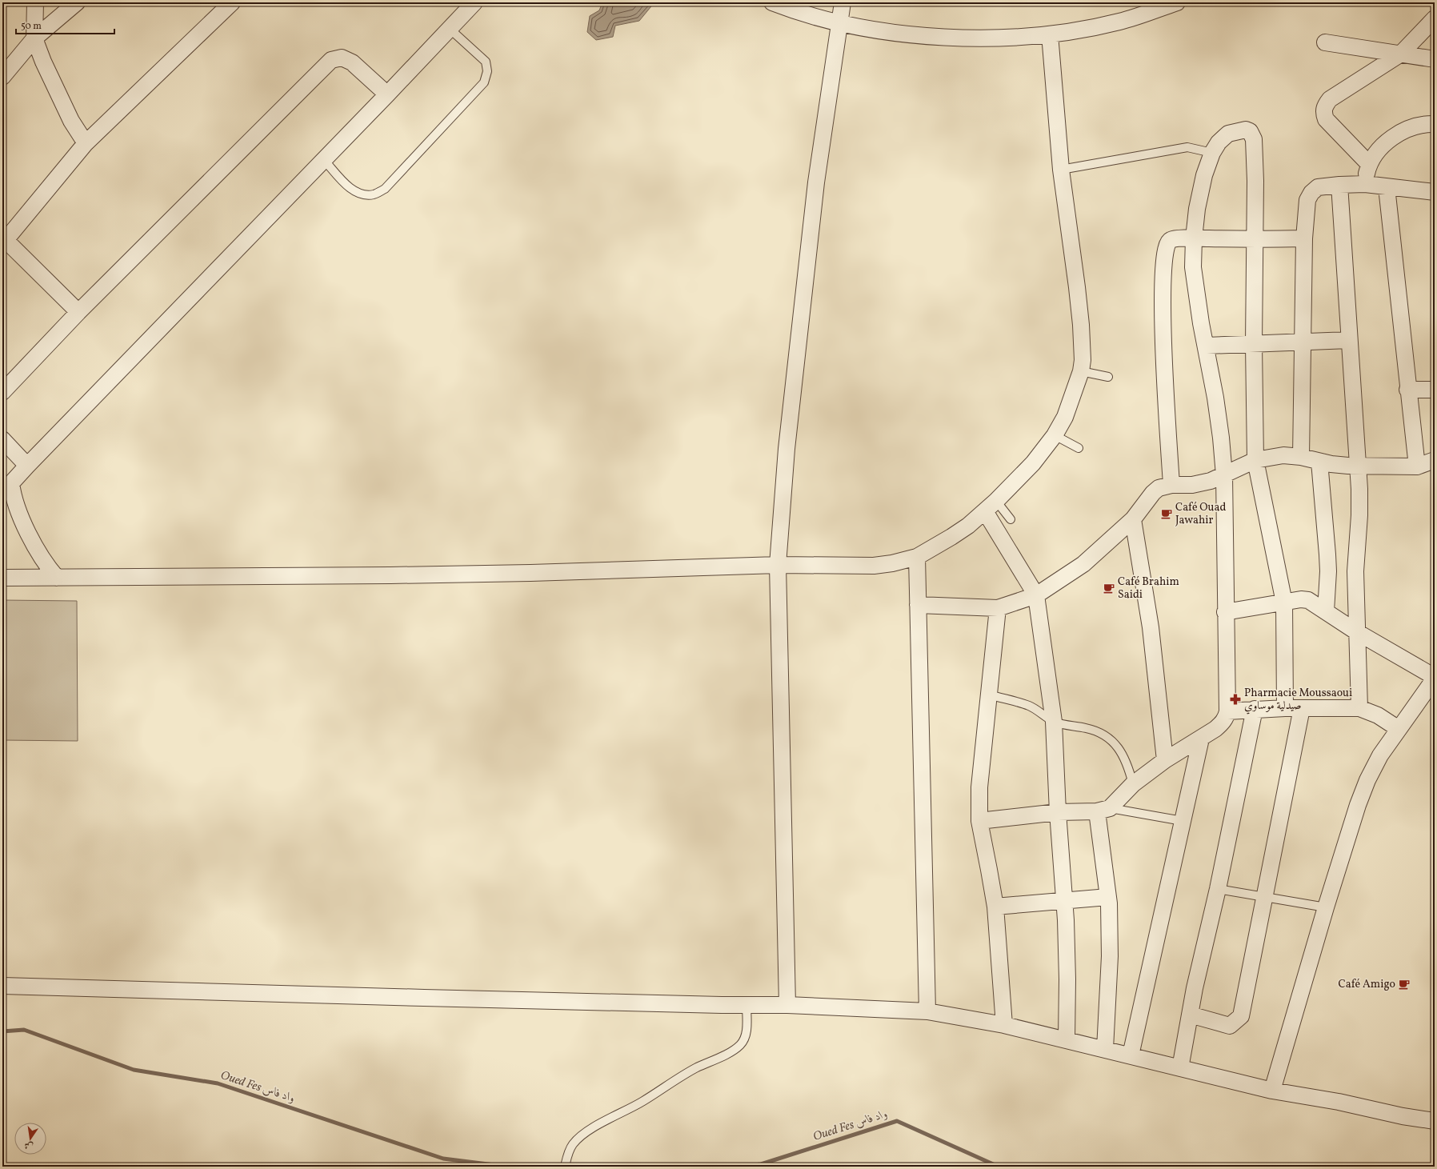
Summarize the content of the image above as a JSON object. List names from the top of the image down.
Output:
{
  "water": ["Oued Fes واد فاس"],
  "places": {
    "cafe": ["Café Ouad Jawahir", "Café Brahim Saidi", "Café Amigo"],
    "pharmacy": ["Pharmacie Moussaoui صيدلية موساوي"]
  },
  "scale_bar": "50 m",
  "north": "bottom"
}
